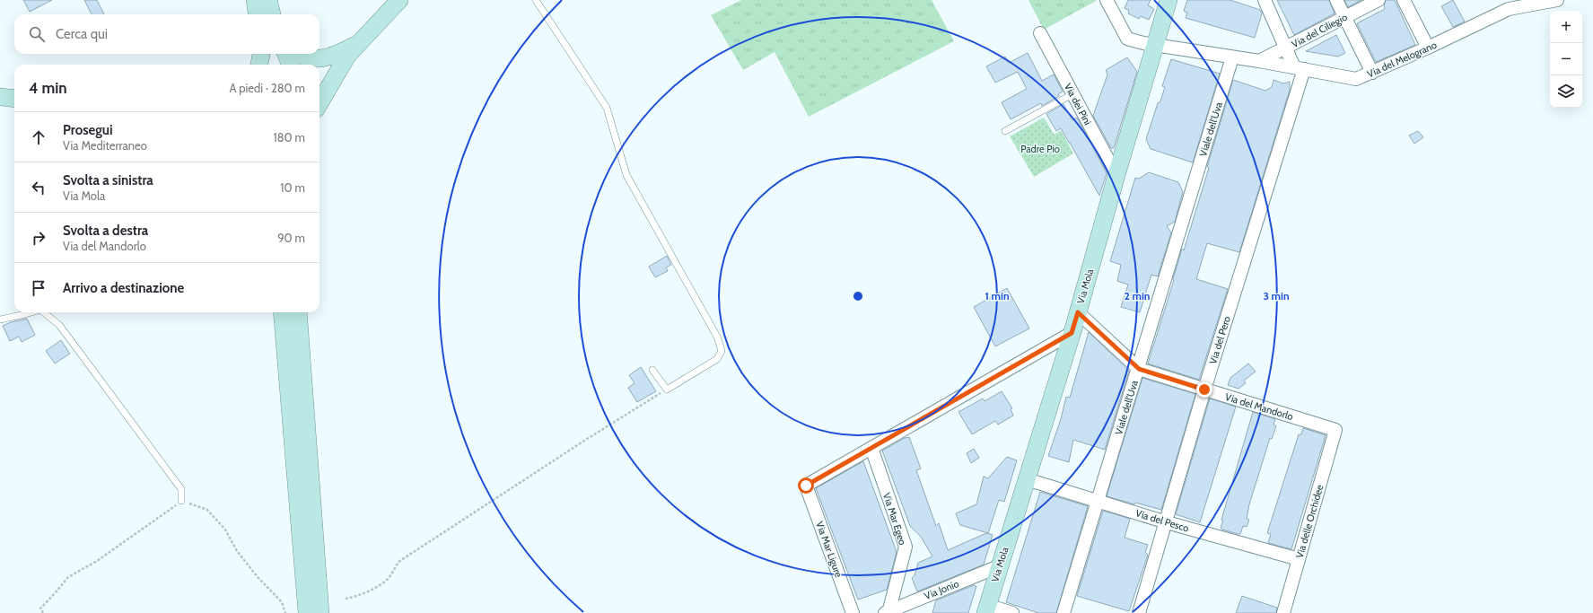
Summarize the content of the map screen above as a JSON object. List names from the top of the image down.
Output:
{
  "streets": {
    "street": [
      "Via del Ciliegio",
      "Via del Melograno",
      "Via dei Pini",
      "Viale dell'Uva",
      "Via Mola",
      "Via del Pero",
      "Via del Mandorlo",
      "Via Mar Egeo",
      "Via del Pesco",
      "Via delle Orchidee",
      "Via Mar Ligure",
      "Via Jonio"
    ]
  },
  "crossings": [
    ["Via del Ciliegio", "Via del Melograno"],
    ["Via del Melograno", "Viale dell'Uva"],
    ["Via del Melograno", "Via Mola"],
    ["Via del Melograno", "Via del Pero"],
    ["Via dei Pini", "Via Mola"],
    ["Viale dell'Uva", "Via del Mandorlo"],
    ["Viale dell'Uva", "Via del Pesco"],
    ["Via Mola", "Via del Mandorlo"],
    ["Via Mola", "Via del Pesco"],
    ["Via Mola", "Via Jonio"],
    ["Via del Pero", "Via del Mandorlo"],
    ["Via del Pero", "Via del Pesco"],
    ["Via del Mandorlo", "Via delle Orchidee"],
    ["Via Mar Egeo", "Via Mar Ligure"],
    ["Via Mar Egeo", "Via Jonio"],
    ["Via del Pesco", "Via delle Orchidee"]
  ],
  "parks": ["Padre Pio"],
  "page": {
    "map_buttons": ["+", "−"],
    "search": "Cerca qui",
    "heading": ["4 min", "A piedi · 280 m"],
    "list": [
      ["Prosegui", "Via Mediterraneo", "180 m"],
      ["Svolta a sinistra", "Via Mola", "10 m"],
      ["Svolta a destra", "Via del Mandorlo", "90 m"],
      "Arrivo a destinazione"
    ]
  },
  "rings": ["1 min", "2 min", "3 min"]
}
